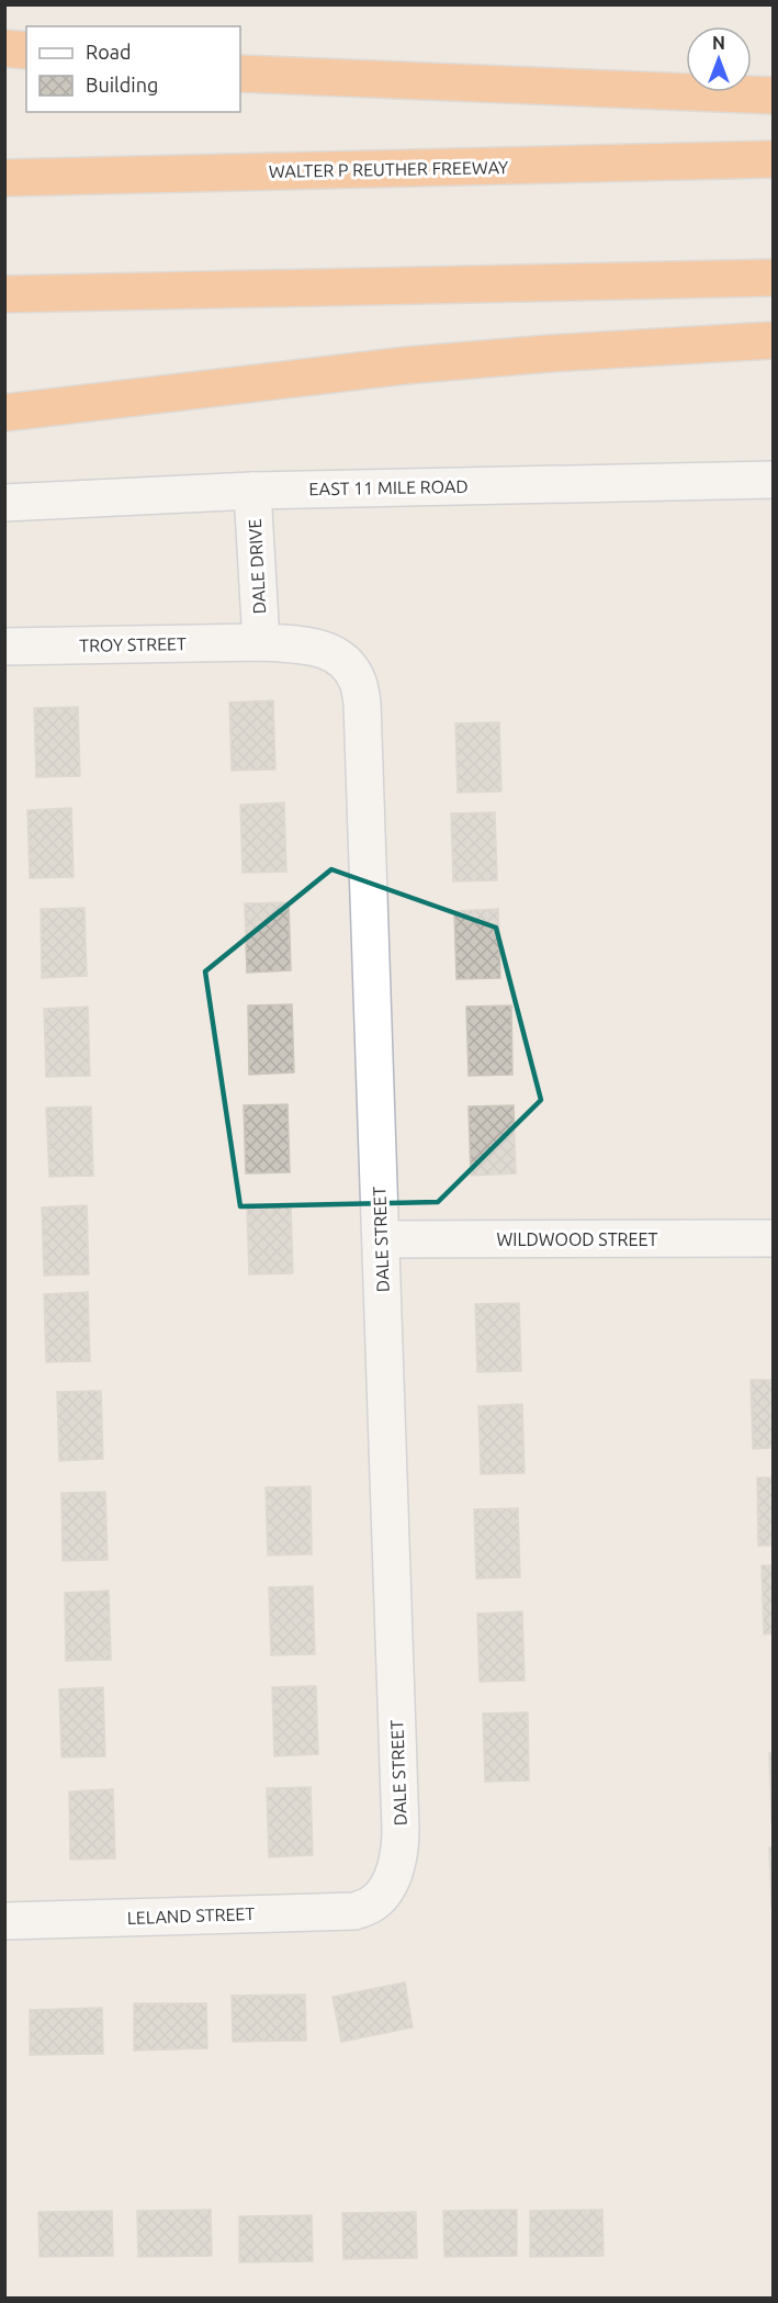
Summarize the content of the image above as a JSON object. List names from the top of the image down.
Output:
{
  "streets": {
    "highway": ["WALTER P REUTHER FREEWAY"],
    "street": [
      "EAST 11 MILE ROAD",
      "DALE DRIVE",
      "TROY STREET",
      "DALE STREET",
      "WILDWOOD STREET",
      "LELAND STREET"
    ]
  },
  "crossings": [
    ["EAST 11 MILE ROAD", "DALE DRIVE"],
    ["DALE DRIVE", "TROY STREET"],
    ["DALE DRIVE", "DALE STREET"],
    ["TROY STREET", "DALE STREET"],
    ["DALE STREET", "WILDWOOD STREET"],
    ["DALE STREET", "LELAND STREET"]
  ],
  "legend": ["Road", "Building"],
  "north": "top"
}
